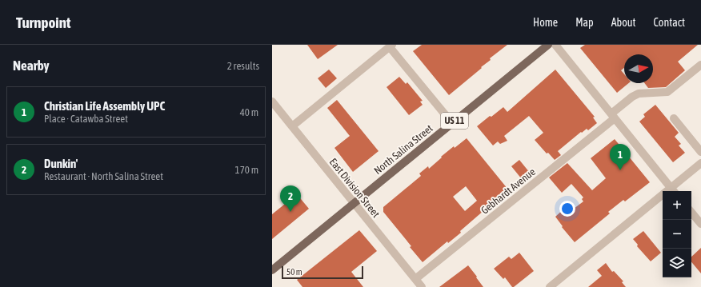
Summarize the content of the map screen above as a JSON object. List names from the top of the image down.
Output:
{
  "streets": {
    "main road": ["US 11", "North Salina Street"],
    "street": ["East Division Street", "Gebhardt Avenue"]
  },
  "crossings": [
    ["North Salina Street", "East Division Street"],
    ["East Division Street", "Gebhardt Avenue"]
  ],
  "scale_bar": "50 m",
  "north": "right",
  "page": {
    "header": "Turnpoint",
    "nav": [
      "Home",
      "Map",
      "About",
      "Contact"
    ],
    "heading": ["Nearby", "2 results"],
    "list": [
      {
        "mark": "1",
        "name": "Christian Life Assembly UPC",
        "note": "Place · Catawba Street",
        "value": "40 m"
      },
      {
        "mark": "2",
        "name": "Dunkin'",
        "note": "Restaurant · North Salina Street",
        "value": "170 m"
      }
    ],
    "pins": ["1", "2"],
    "map_buttons": ["+", "−"],
    "scale": "50 m"
  }
}
